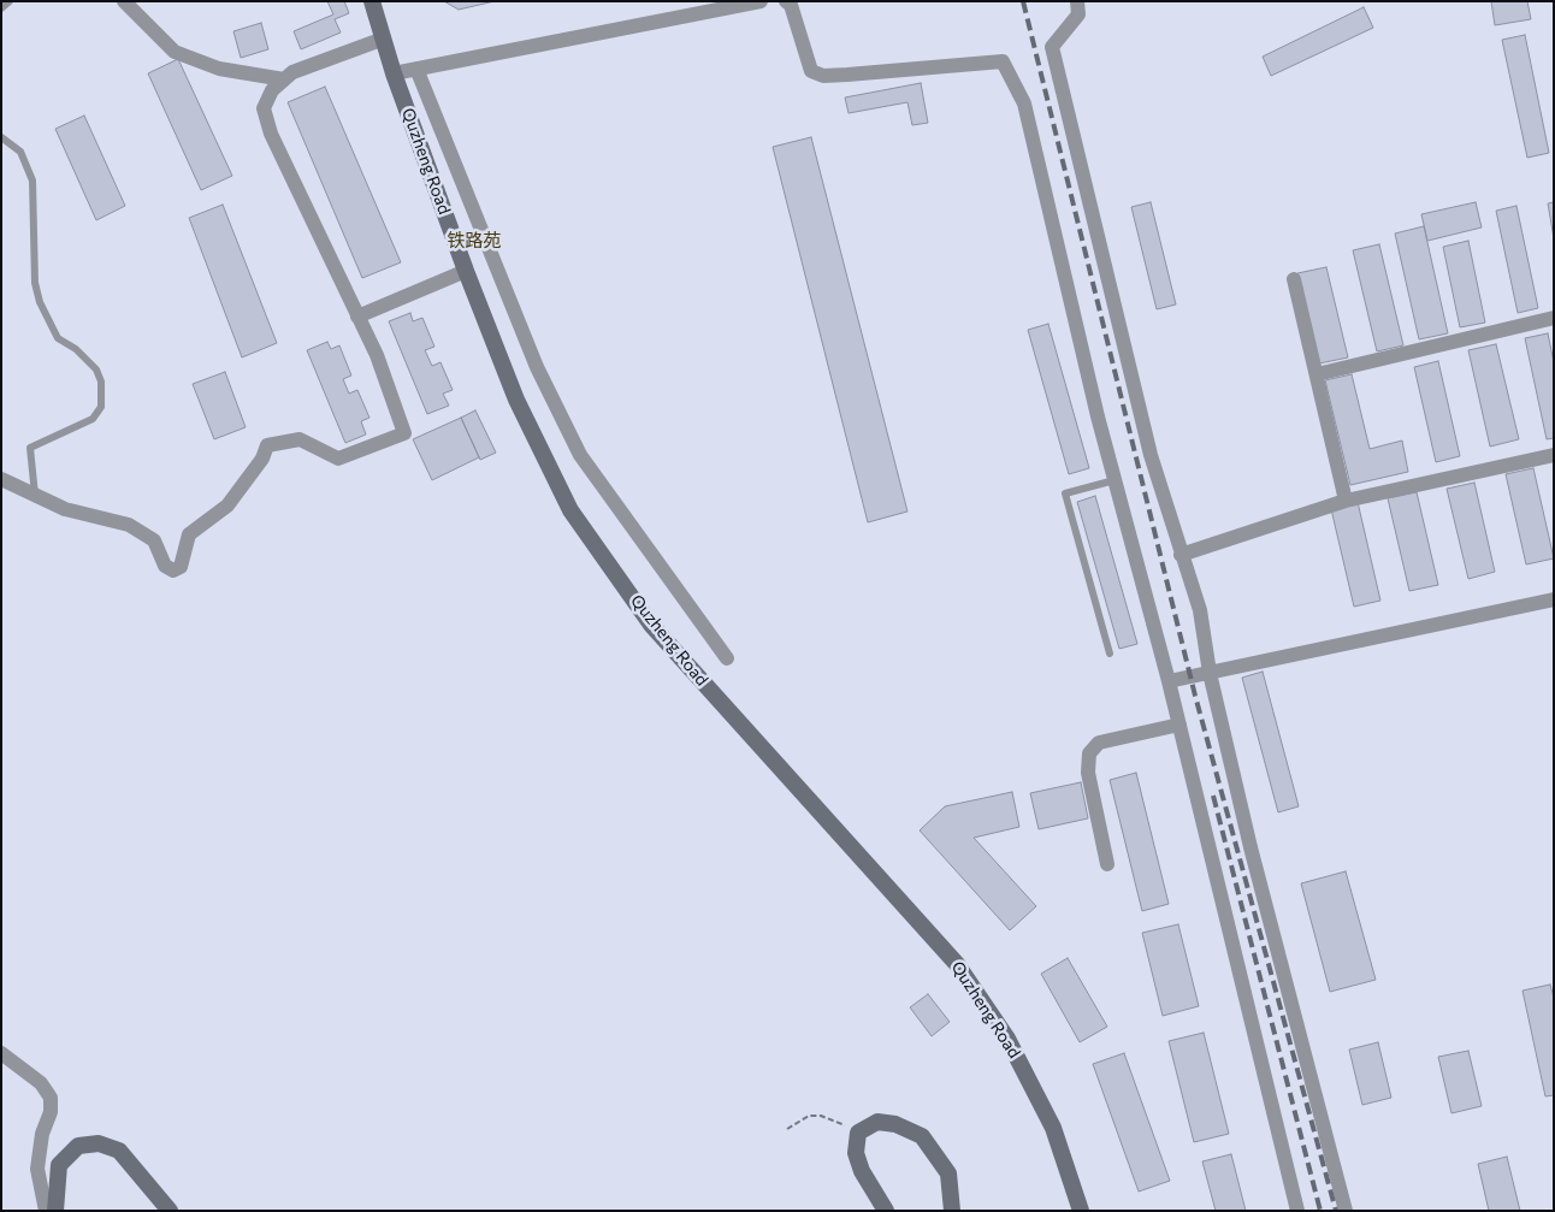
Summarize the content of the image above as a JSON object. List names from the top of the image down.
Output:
{
  "streets": {
    "main road": ["Quzheng Road"]
  },
  "districts": ["铁路苑"]
}
